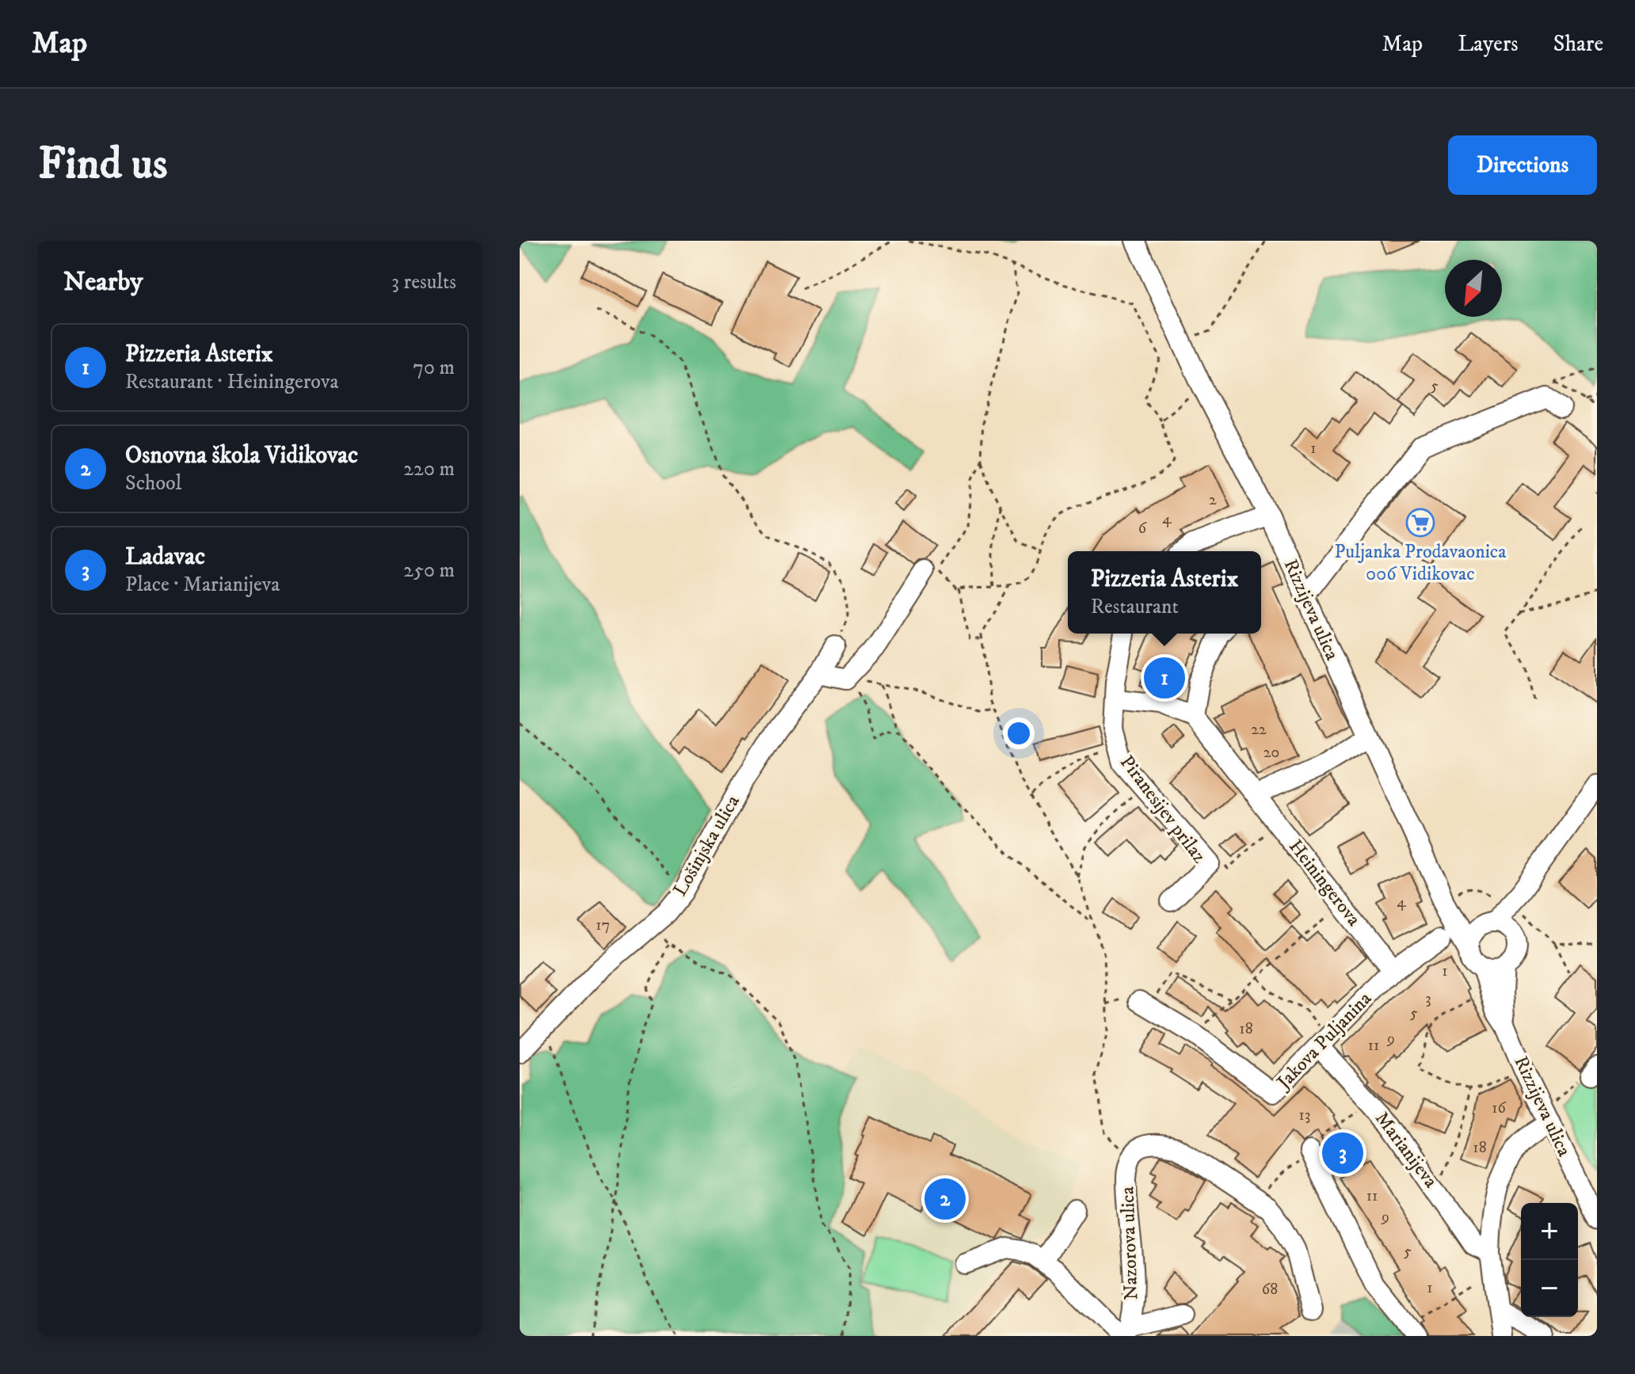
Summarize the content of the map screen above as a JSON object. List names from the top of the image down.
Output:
{
  "streets": {
    "street": [
      "Rizzijeva ulica",
      "Piranesijev prilaz",
      "Lošinjska ulica",
      "Heiningerova",
      "Jakova Puljanina",
      "Marianijeva",
      "Nazorova ulica"
    ]
  },
  "crossings": [
    ["Heiningerova", "Jakova Puljanina"],
    ["Jakova Puljanina", "Marianijeva"]
  ],
  "places": {
    "supermarket": ["Puljanka Prodavaonica 006 Vidikovac"]
  },
  "house_numbers": [
    "5",
    "1",
    "2",
    "4",
    "6",
    "22",
    "20",
    "4",
    "17",
    "1",
    "3",
    "5",
    "18",
    "9",
    "11",
    "16",
    "13",
    "18",
    "11",
    "9",
    "5",
    "1",
    "68"
  ],
  "north": "bottom left",
  "page": {
    "header": "Map",
    "nav": ["Map", "Layers", "Share"],
    "buttons": "Directions",
    "title": "Find us",
    "heading": ["Nearby", "3 results"],
    "list": [
      {
        "mark": "1",
        "name": "Pizzeria Asterix",
        "note": "Restaurant · Heiningerova",
        "value": "70 m"
      },
      {
        "mark": "2",
        "name": "Osnovna škola Vidikovac",
        "note": "School",
        "value": "220 m"
      },
      {
        "mark": "3",
        "name": "Ladavac",
        "note": "Place · Marianijeva",
        "value": "250 m"
      }
    ],
    "popup": ["Pizzeria Asterix", "Restaurant"],
    "pins": ["1", "3", "2"],
    "map_buttons": ["+", "−"]
  }
}
